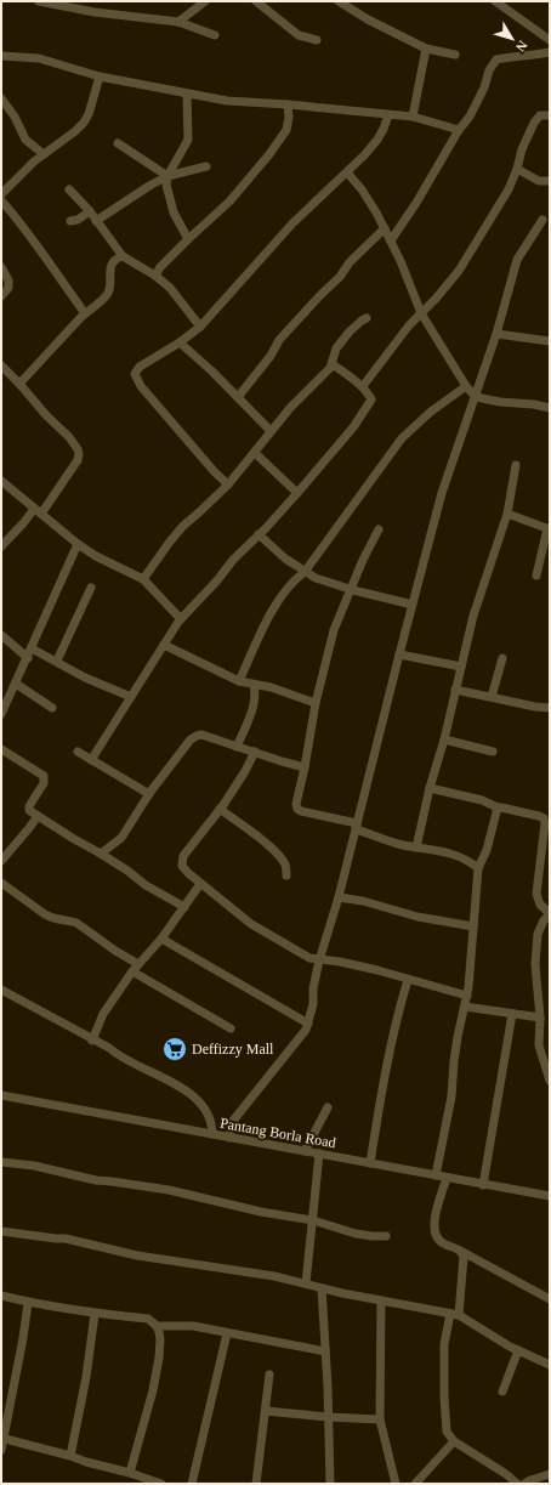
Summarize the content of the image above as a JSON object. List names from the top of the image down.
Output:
{
  "streets": {
    "street": ["Pantang Borla Road"]
  },
  "places": {
    "supermarket": ["Deffizzy Mall"]
  },
  "north": "bottom right"
}
